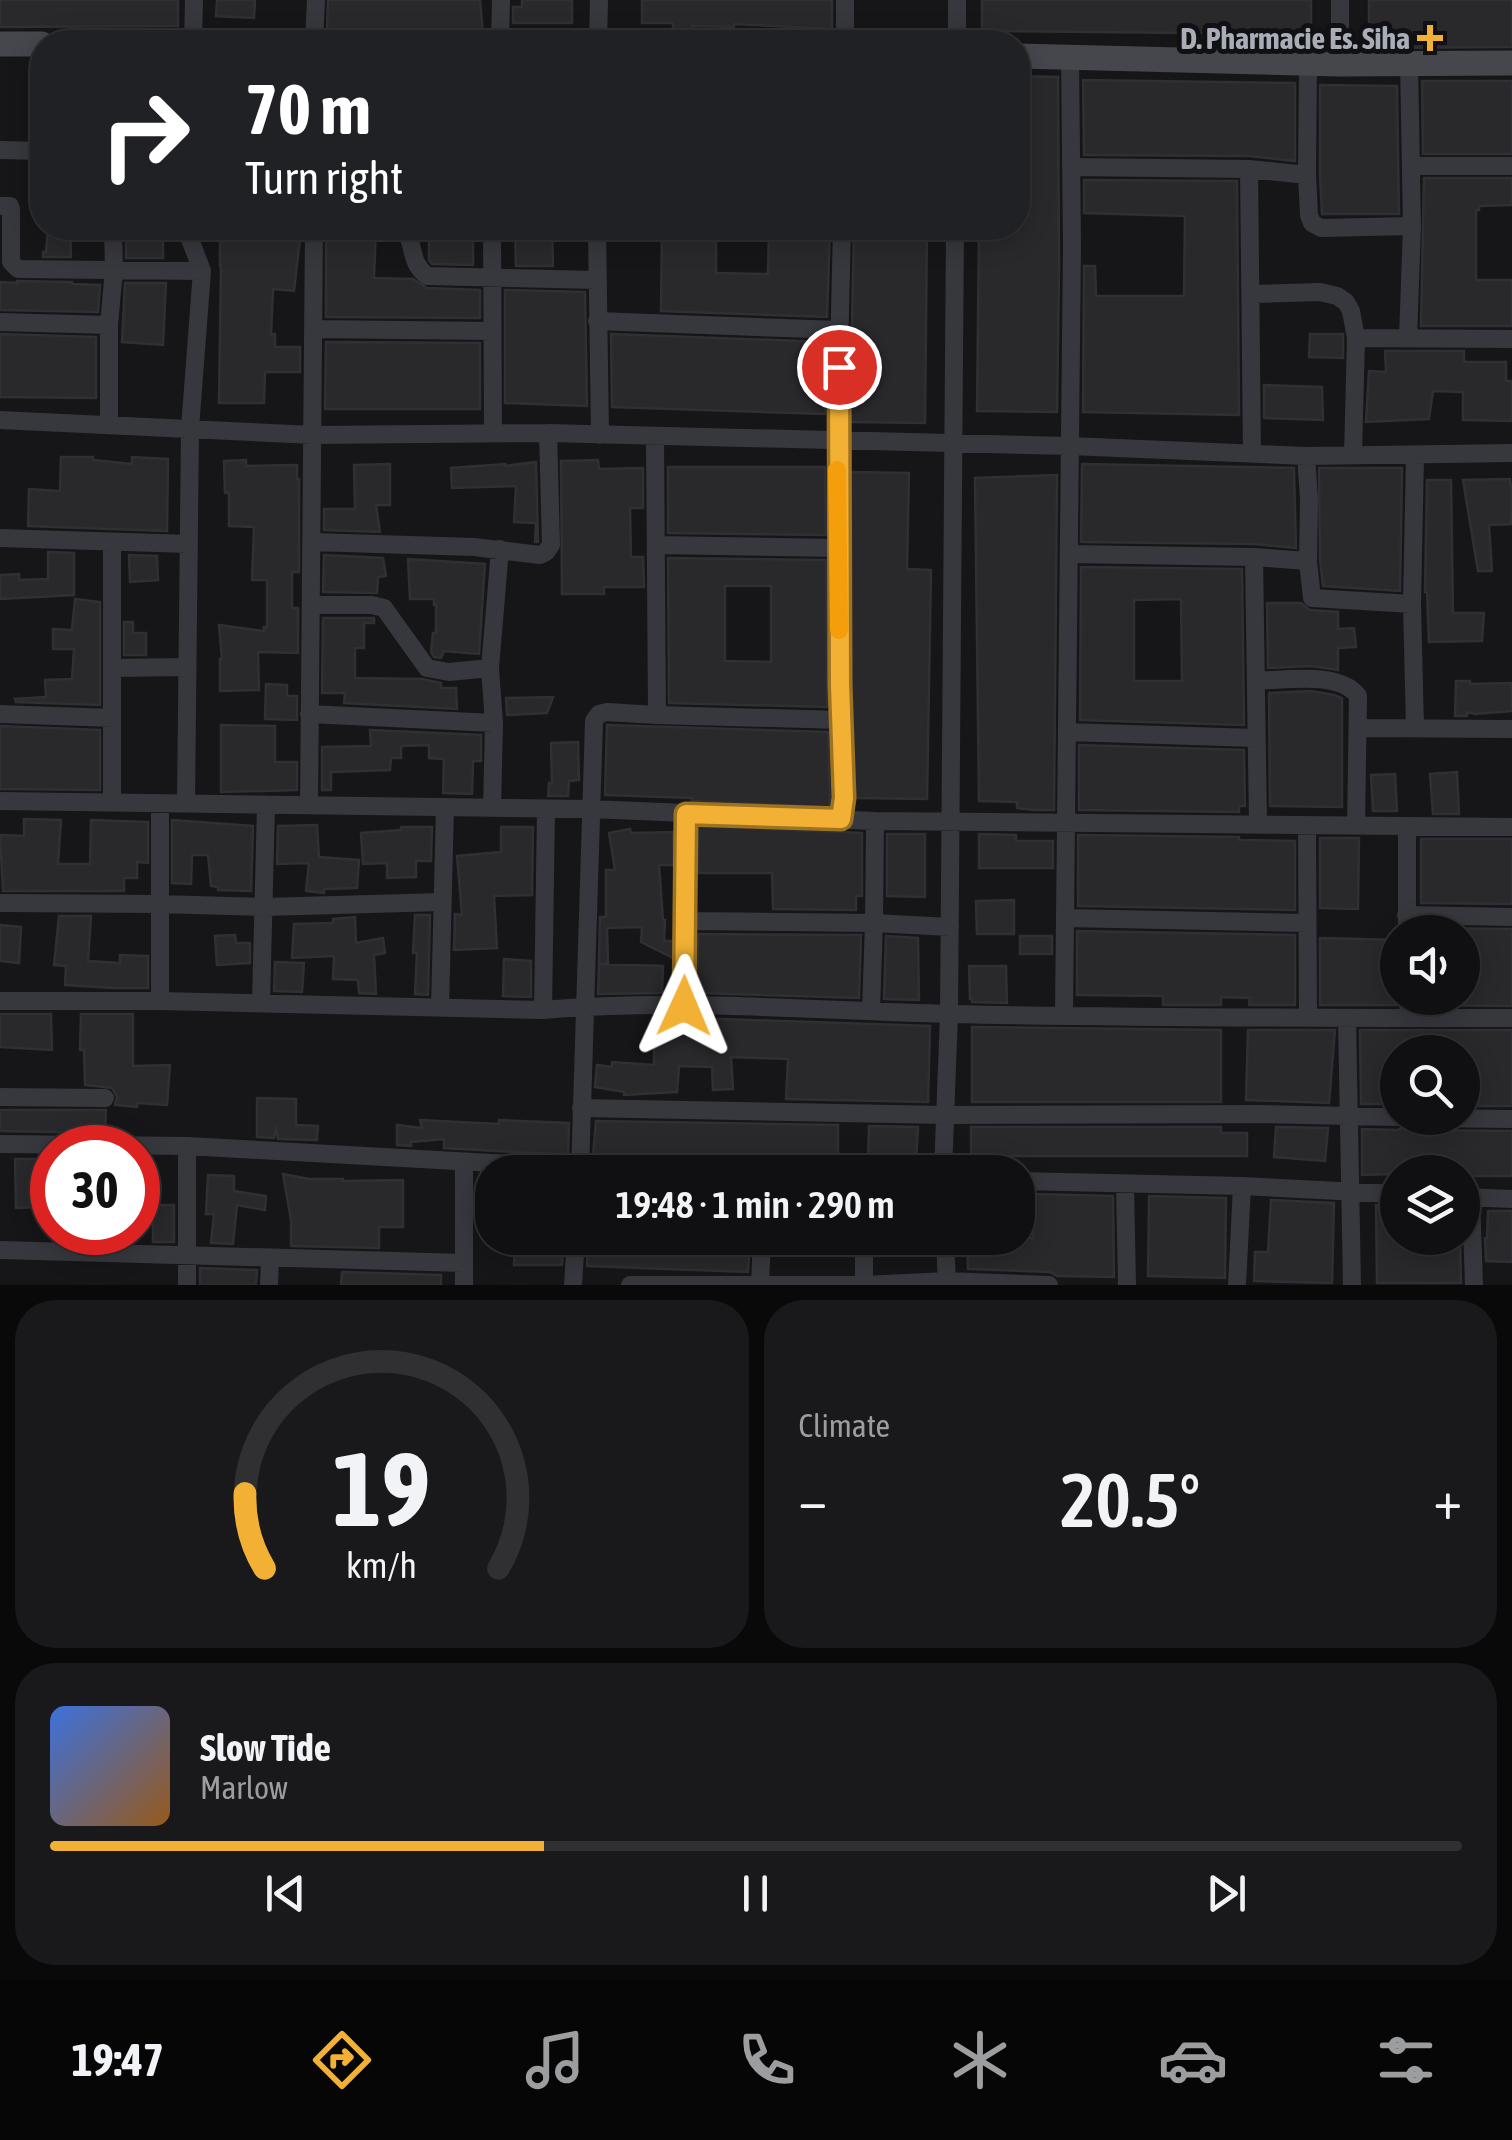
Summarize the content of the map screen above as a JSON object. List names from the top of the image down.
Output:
{
  "places": {
    "health": ["D. Pharmacie Es. Siha"]
  },
  "page": {
    "turn": ["70 m", "Turn right"],
    "limit": "30",
    "trip": "19:48 · 1 min · 290 m",
    "tile": "Climate",
    "heat": ["−", "20.5°", "+"],
    "song": ["Slow Tide", "Marlow"],
    "tabs": "19:47",
    "gauge": ["19", "km/h"]
  }
}
